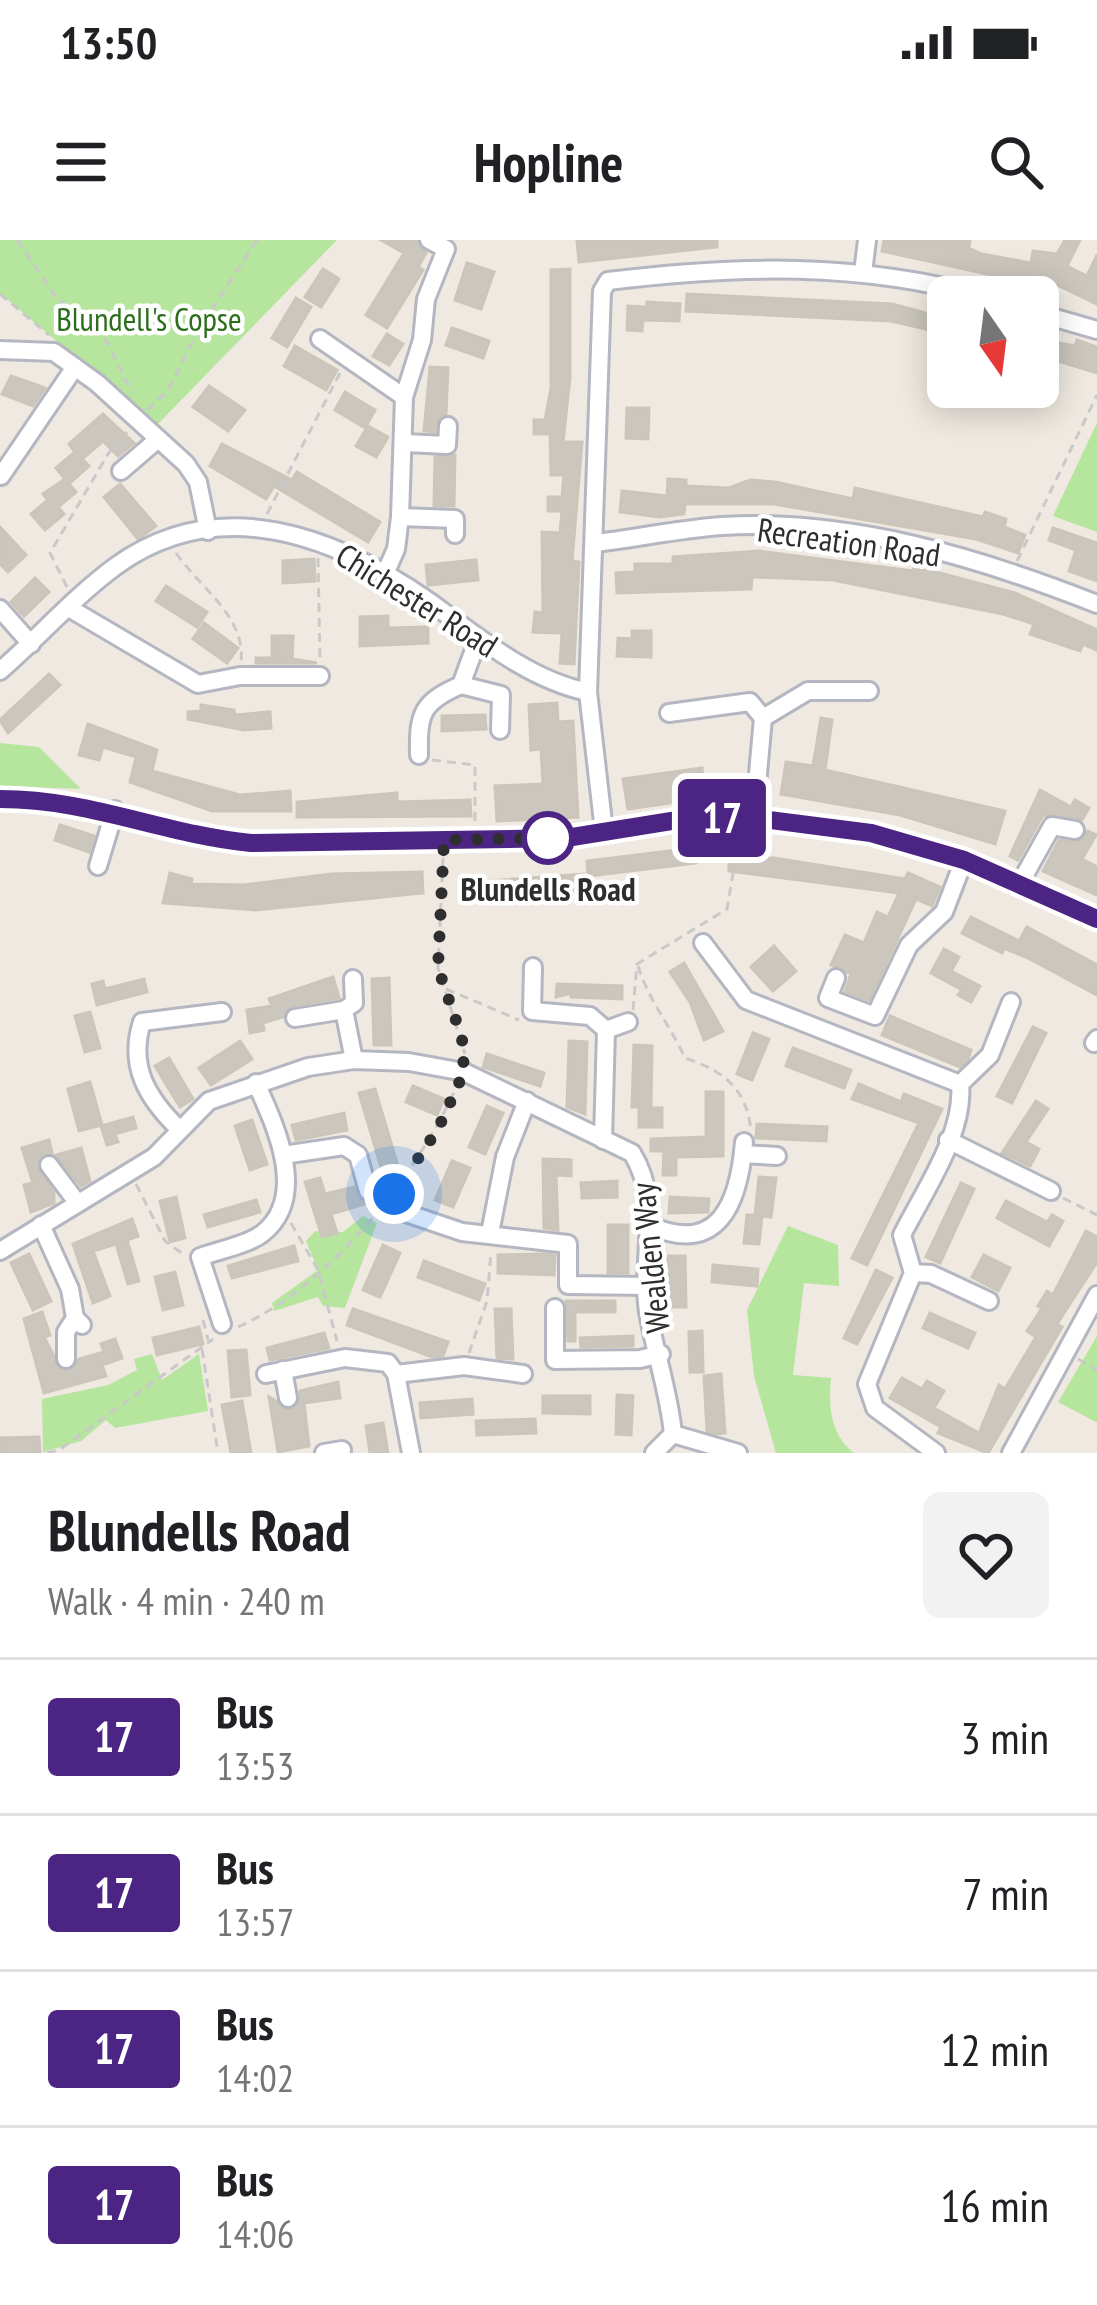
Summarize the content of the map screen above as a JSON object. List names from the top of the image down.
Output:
{
  "streets": {
    "street": ["Recreation Road", "Chichester Road", "Wealden Way"]
  },
  "parks": ["Blundell's Copse"],
  "places": ["Blundells Road"],
  "lines": ["bus line 17"],
  "north": "bottom",
  "page": {
    "status": "13:50",
    "header": "Hopline",
    "on_map": "17",
    "heading": ["Blundells Road", "Walk · 4 min · 240 m"],
    "list": [
      {
        "mark": "17",
        "name": "Bus",
        "note": "13:53",
        "value": "3 min"
      },
      {
        "mark": "17",
        "name": "Bus",
        "note": "13:57",
        "value": "7 min"
      },
      {
        "mark": "17",
        "name": "Bus",
        "note": "14:02",
        "value": "12 min"
      },
      {
        "mark": "17",
        "name": "Bus",
        "note": "14:06",
        "value": "16 min"
      }
    ]
  }
}
